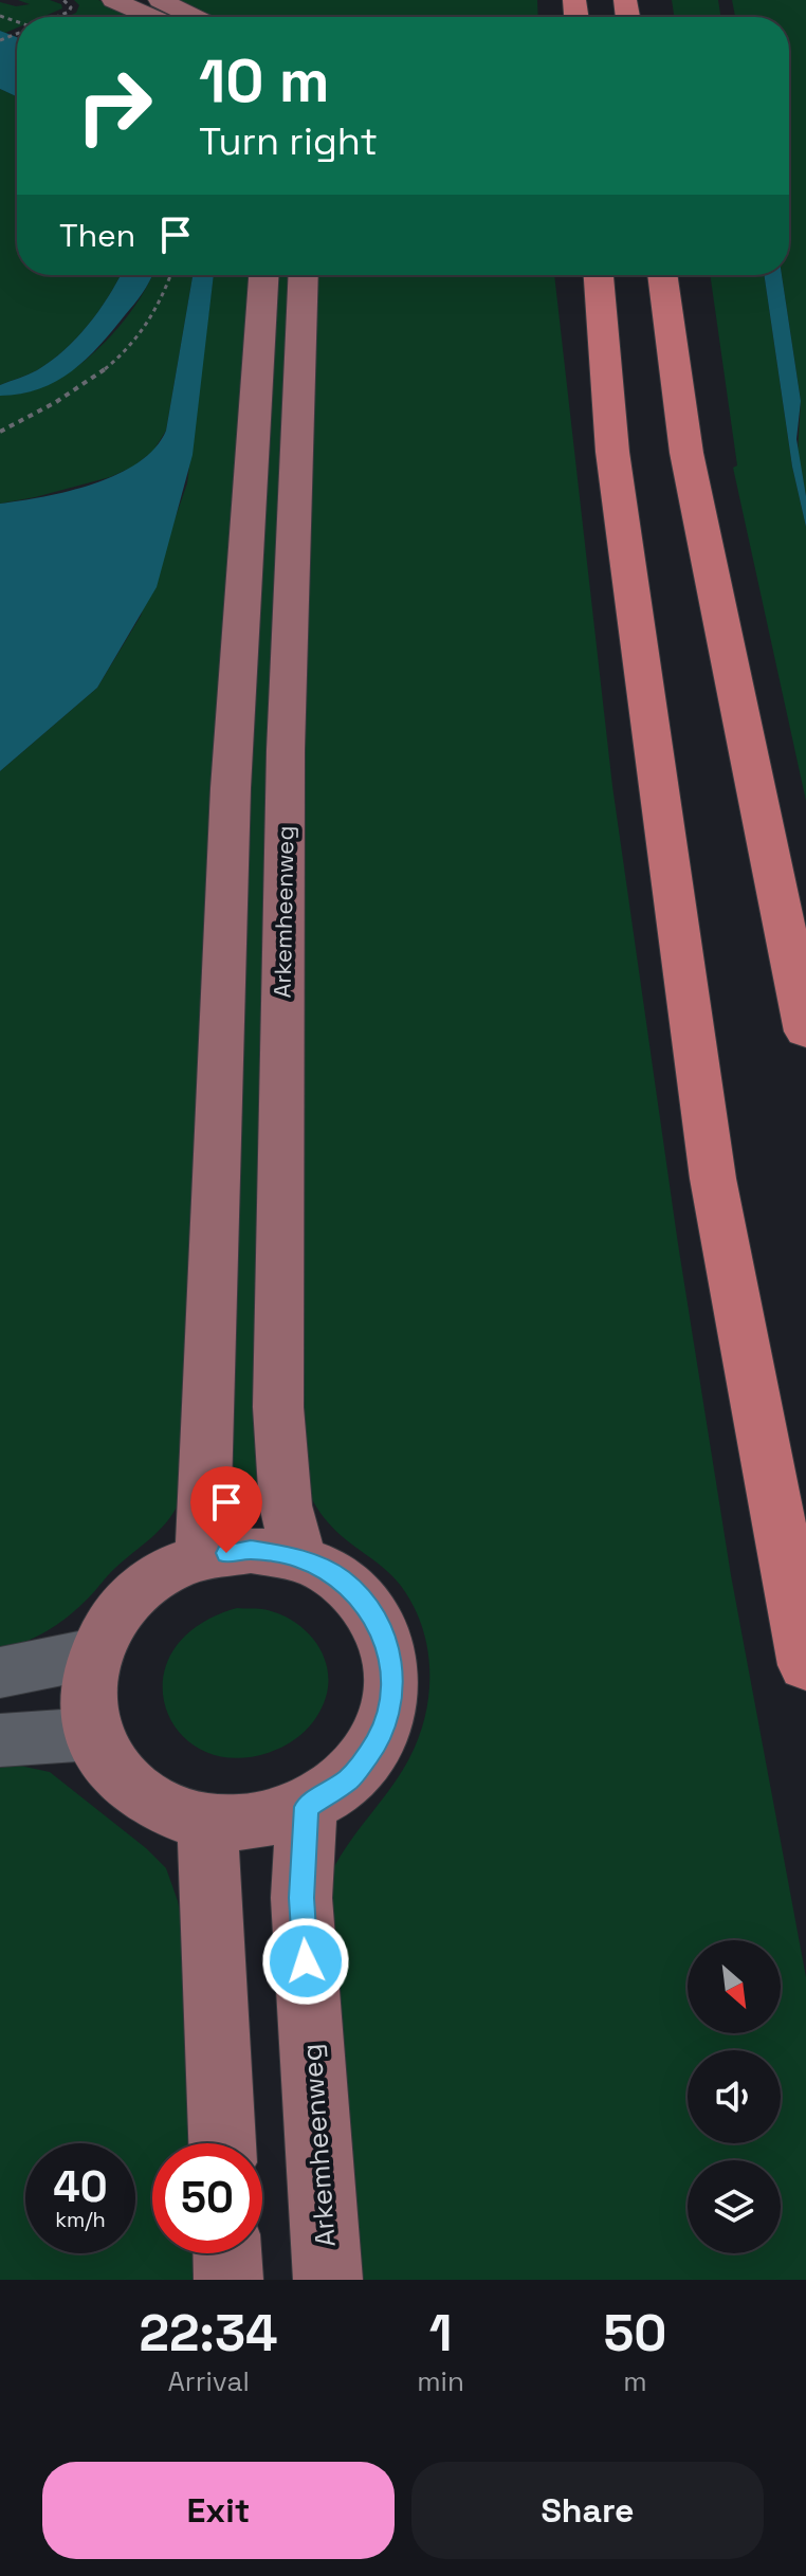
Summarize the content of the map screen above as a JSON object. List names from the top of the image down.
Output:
{
  "streets": {
    "main road": ["Arkemheenweg"]
  },
  "north": "bottom right",
  "page": {
    "turn": ["10 m", "Turn right"],
    "then": "Then",
    "speed": "40 km/h",
    "limit": "50",
    "eta": [
      "22:34",
      "Arrival",
      "1",
      "min",
      "50",
      "m"
    ],
    "buttons": ["Exit", "Share"]
  }
}
